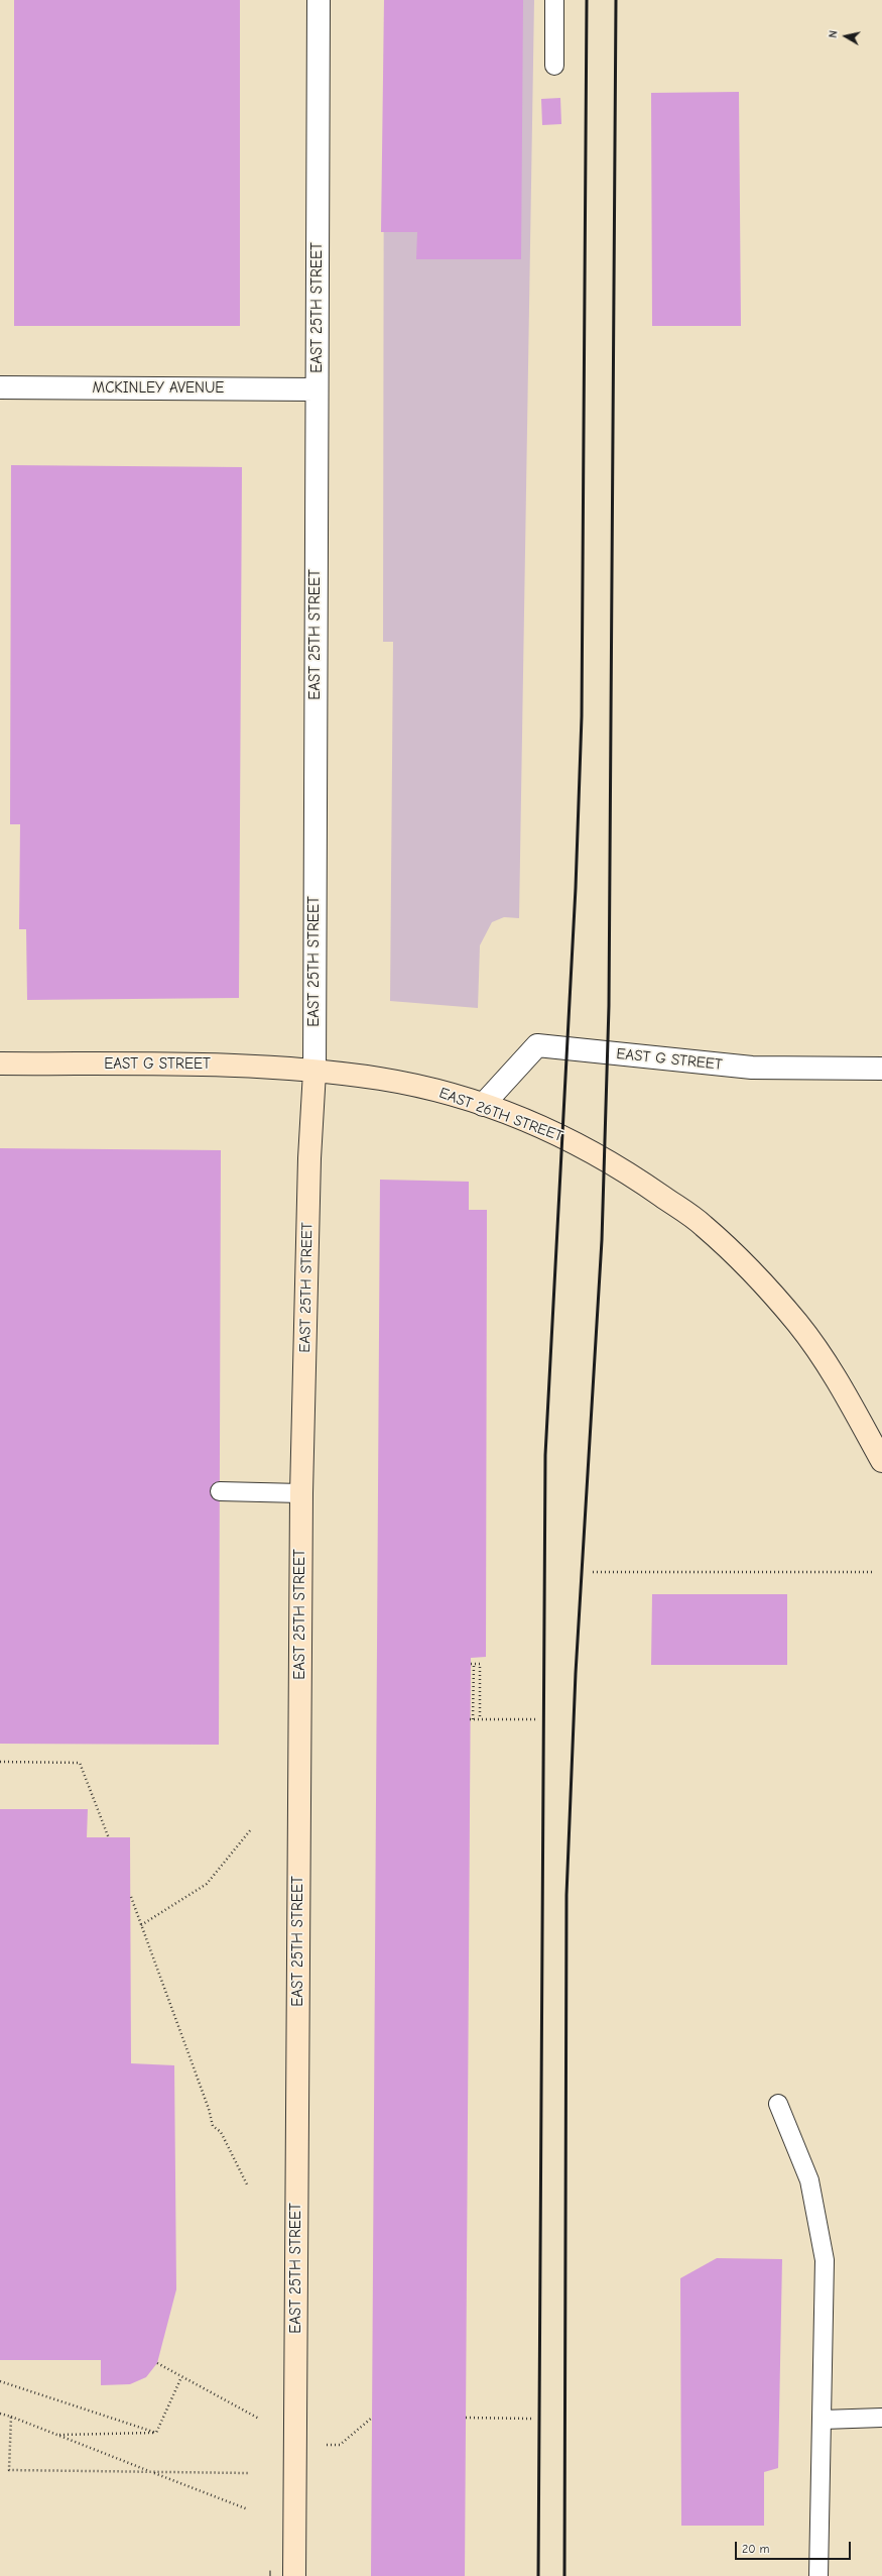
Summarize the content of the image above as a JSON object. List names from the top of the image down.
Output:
{
  "streets": {
    "street": [
      "EAST 25TH STREET",
      "MCKINLEY AVENUE",
      "EAST G STREET",
      "EAST 26TH STREET"
    ]
  },
  "crossings": [
    ["EAST 25TH STREET", "MCKINLEY AVENUE"],
    ["EAST 25TH STREET", "EAST G STREET"],
    ["EAST 25TH STREET", "EAST 26TH STREET"],
    ["EAST G STREET", "EAST 26TH STREET"]
  ],
  "scale_bar": "20 m",
  "north": "left"
}
